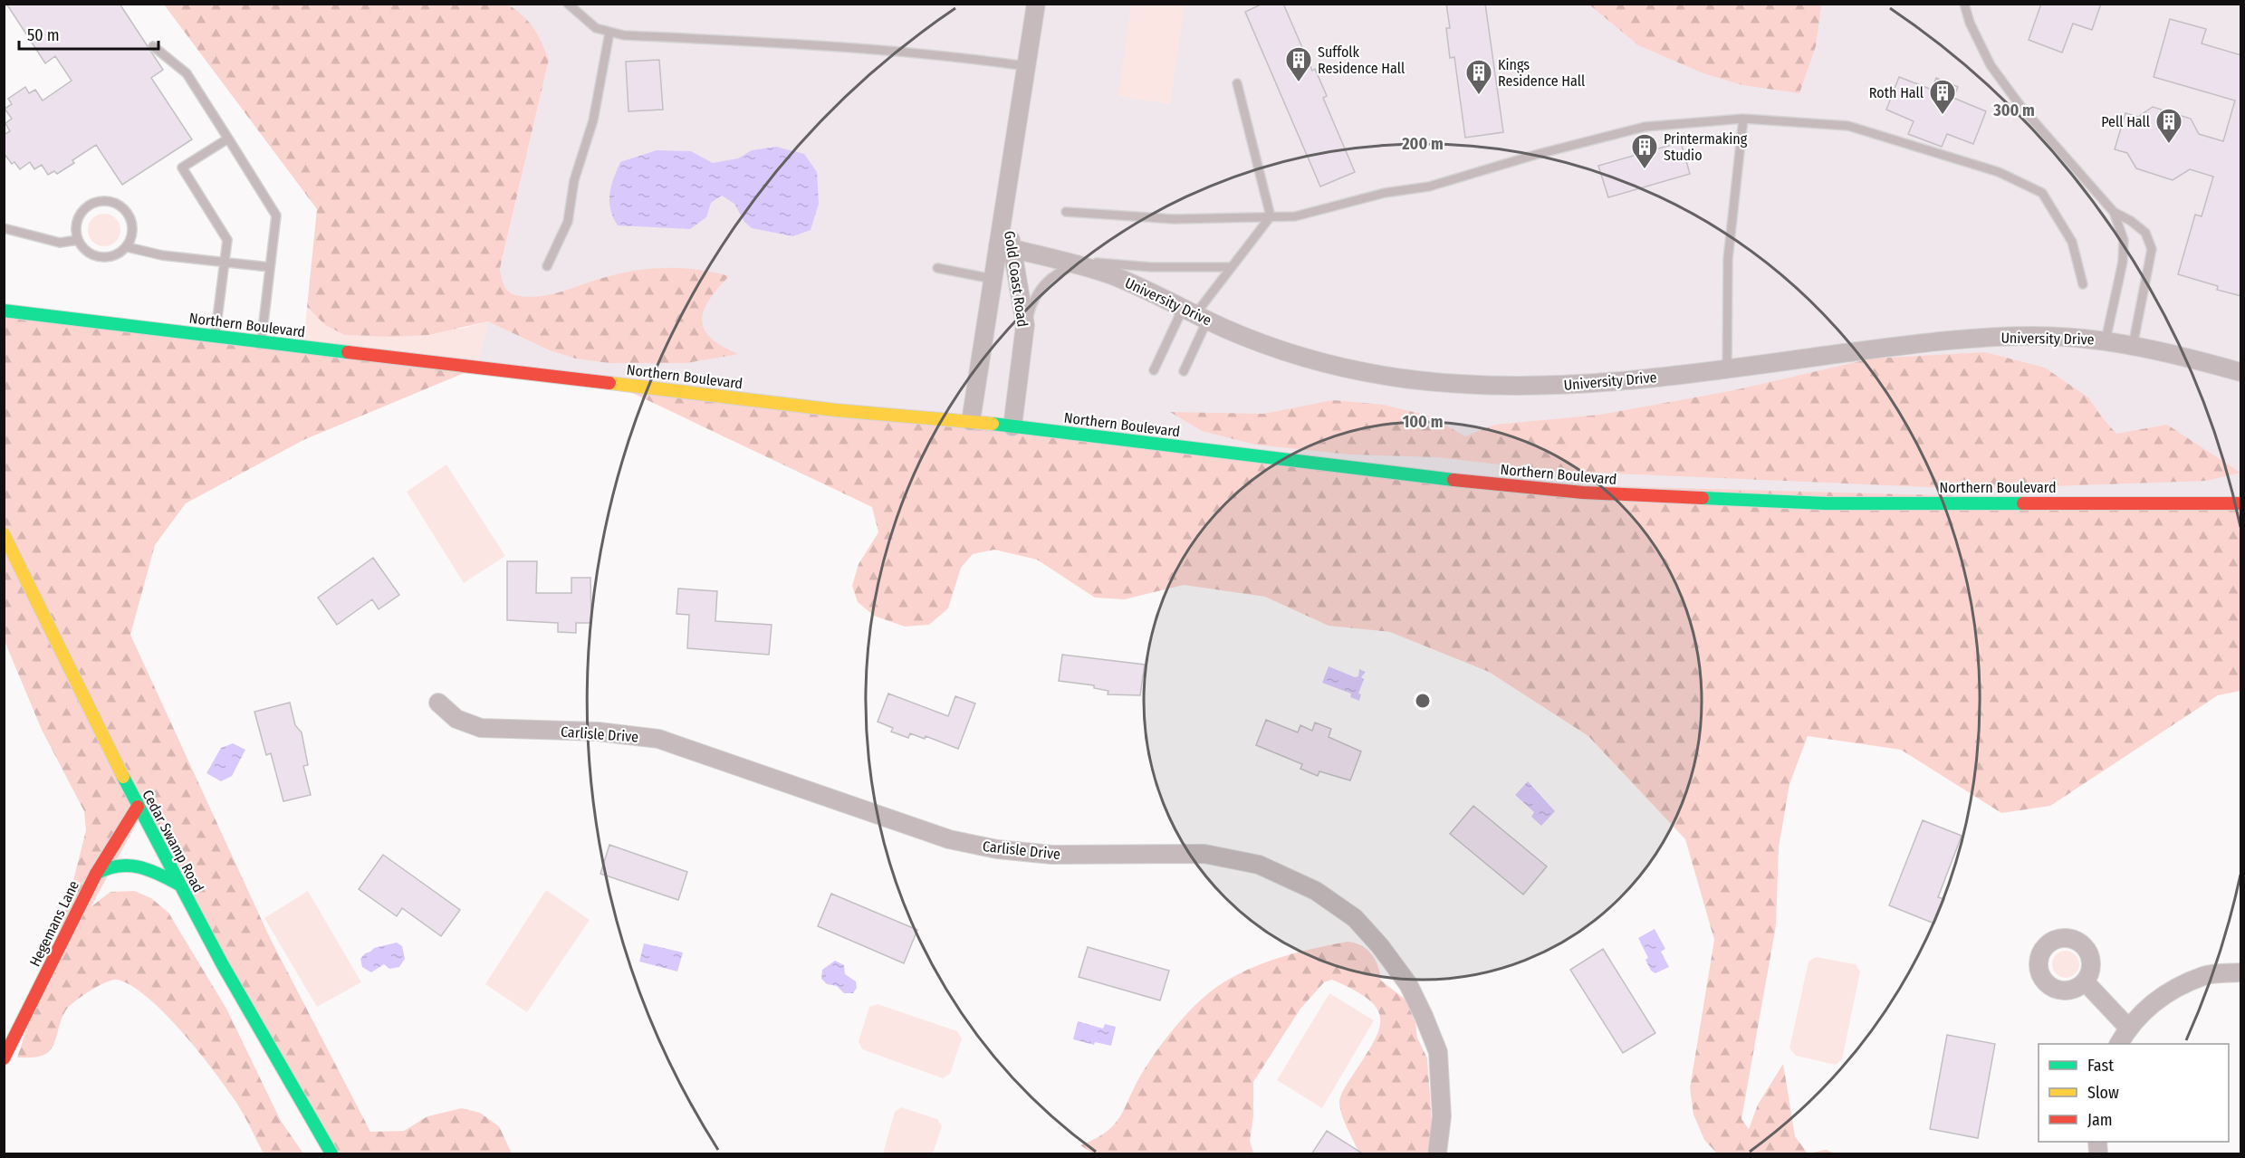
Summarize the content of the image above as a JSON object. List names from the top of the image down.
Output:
{
  "streets": {
    "main road": ["Northern Boulevard", "Cedar Swamp Road", "Hegemans Lane"],
    "street": ["Gold Coast Road", "University Drive", "Carlisle Drive"]
  },
  "crossings": [
    ["Gold Coast Road", "University Drive"],
    ["Gold Coast Road", "Northern Boulevard"],
    ["Cedar Swamp Road", "Hegemans Lane"]
  ],
  "places": {
    "building": [
      "Suffolk Residence Hall",
      "Kings Residence Hall",
      "Roth Hall",
      "Pell Hall",
      "Printermaking Studio"
    ]
  },
  "legend": ["Fast", "Slow", "Jam"],
  "scale_bar": "50 m",
  "rings": ["300 m", "200 m", "100 m"]
}
